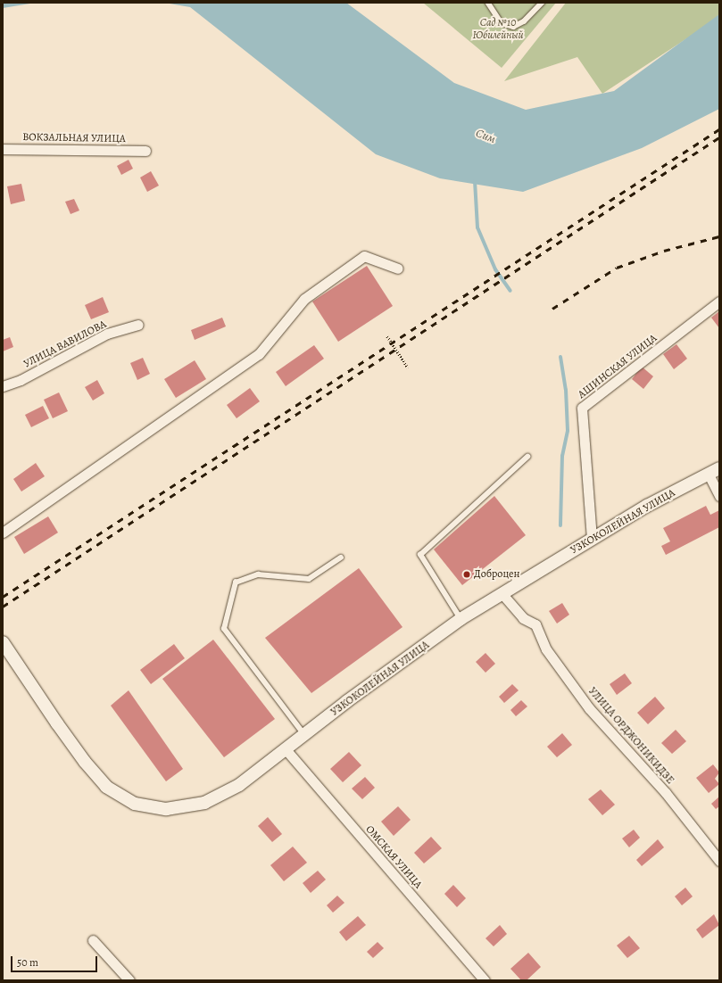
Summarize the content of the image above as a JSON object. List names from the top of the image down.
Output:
{
  "streets": {
    "street": [
      "ВОКЗАЛЬНАЯ УЛИЦА",
      "УЛИЦА ВАВИЛОВА",
      "АШИНСКАЯ УЛИЦА",
      "УЗКОКОЛЕЙНАЯ УЛИЦА",
      "УЛИЦА ОРДЖОНИКИДЗЕ",
      "ОМСКАЯ УЛИЦА"
    ]
  },
  "crossings": [
    ["АШИНСКАЯ УЛИЦА", "УЗКОКОЛЕЙНАЯ УЛИЦА"],
    ["УЗКОКОЛЕЙНАЯ УЛИЦА", "УЛИЦА ОРДЖОНИКИДЗЕ"],
    ["УЗКОКОЛЕЙНАЯ УЛИЦА", "ОМСКАЯ УЛИЦА"]
  ],
  "water": ["Сим"],
  "parks": ["Сад №10 Юбилейный"],
  "places": ["Доброцен"],
  "scale_bar": "50 m"
}
